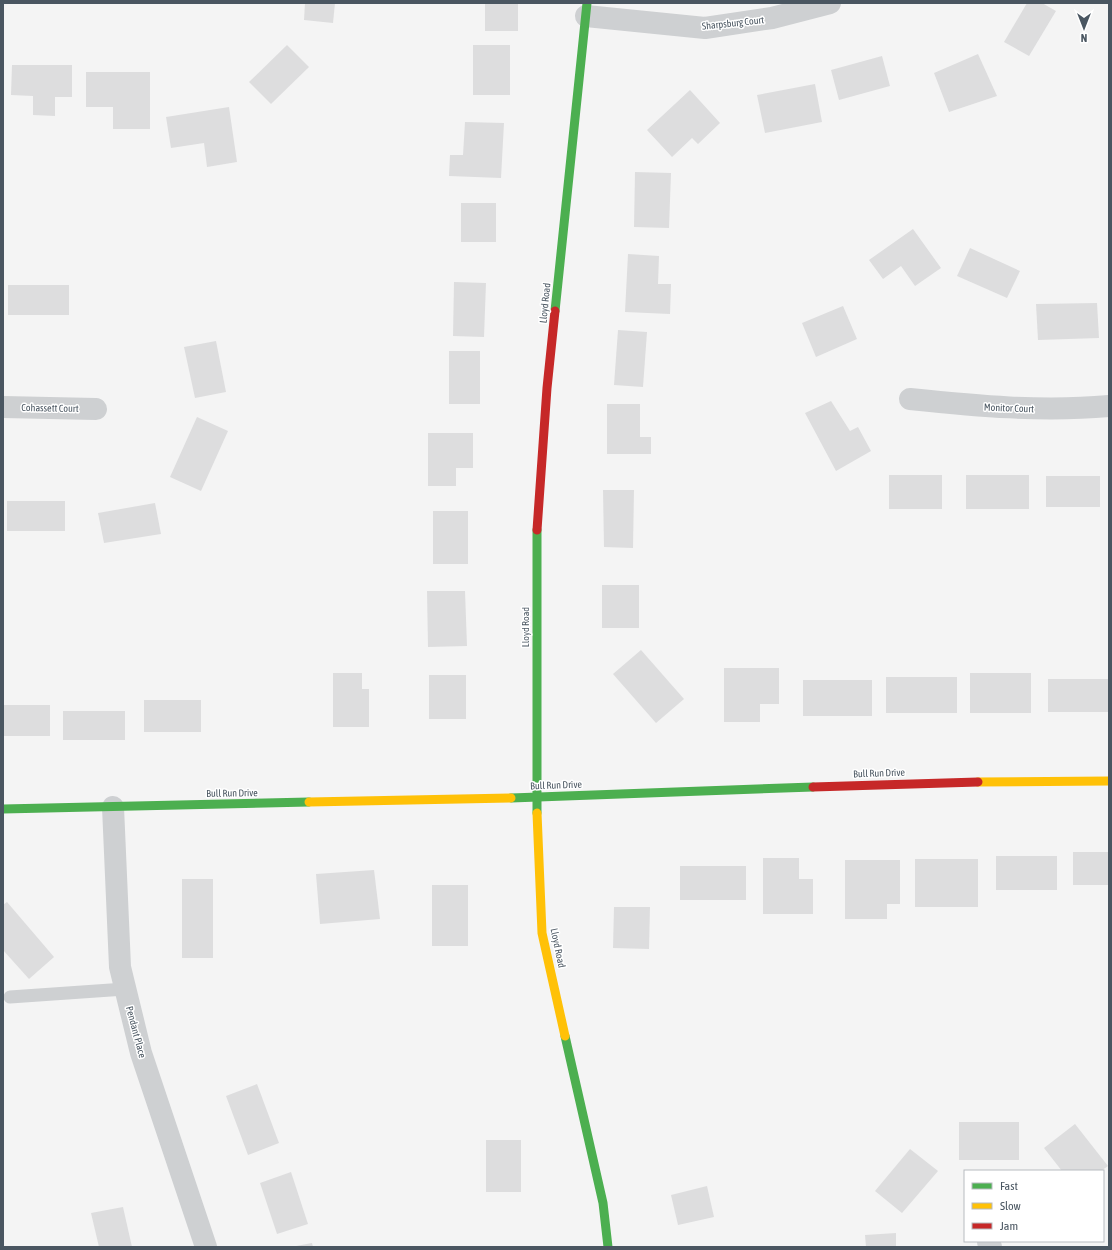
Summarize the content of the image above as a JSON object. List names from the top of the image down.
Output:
{
  "streets": {
    "street": [
      "Sharpsburg Court",
      "Lloyd Road",
      "Cohassett Court",
      "Monitor Court",
      "Bull Run Drive",
      "Pendant Place"
    ]
  },
  "crossings": [
    ["Sharpsburg Court", "Lloyd Road"],
    ["Lloyd Road", "Bull Run Drive"],
    ["Bull Run Drive", "Pendant Place"]
  ],
  "legend": ["Fast", "Slow", "Jam"],
  "north": "bottom"
}
